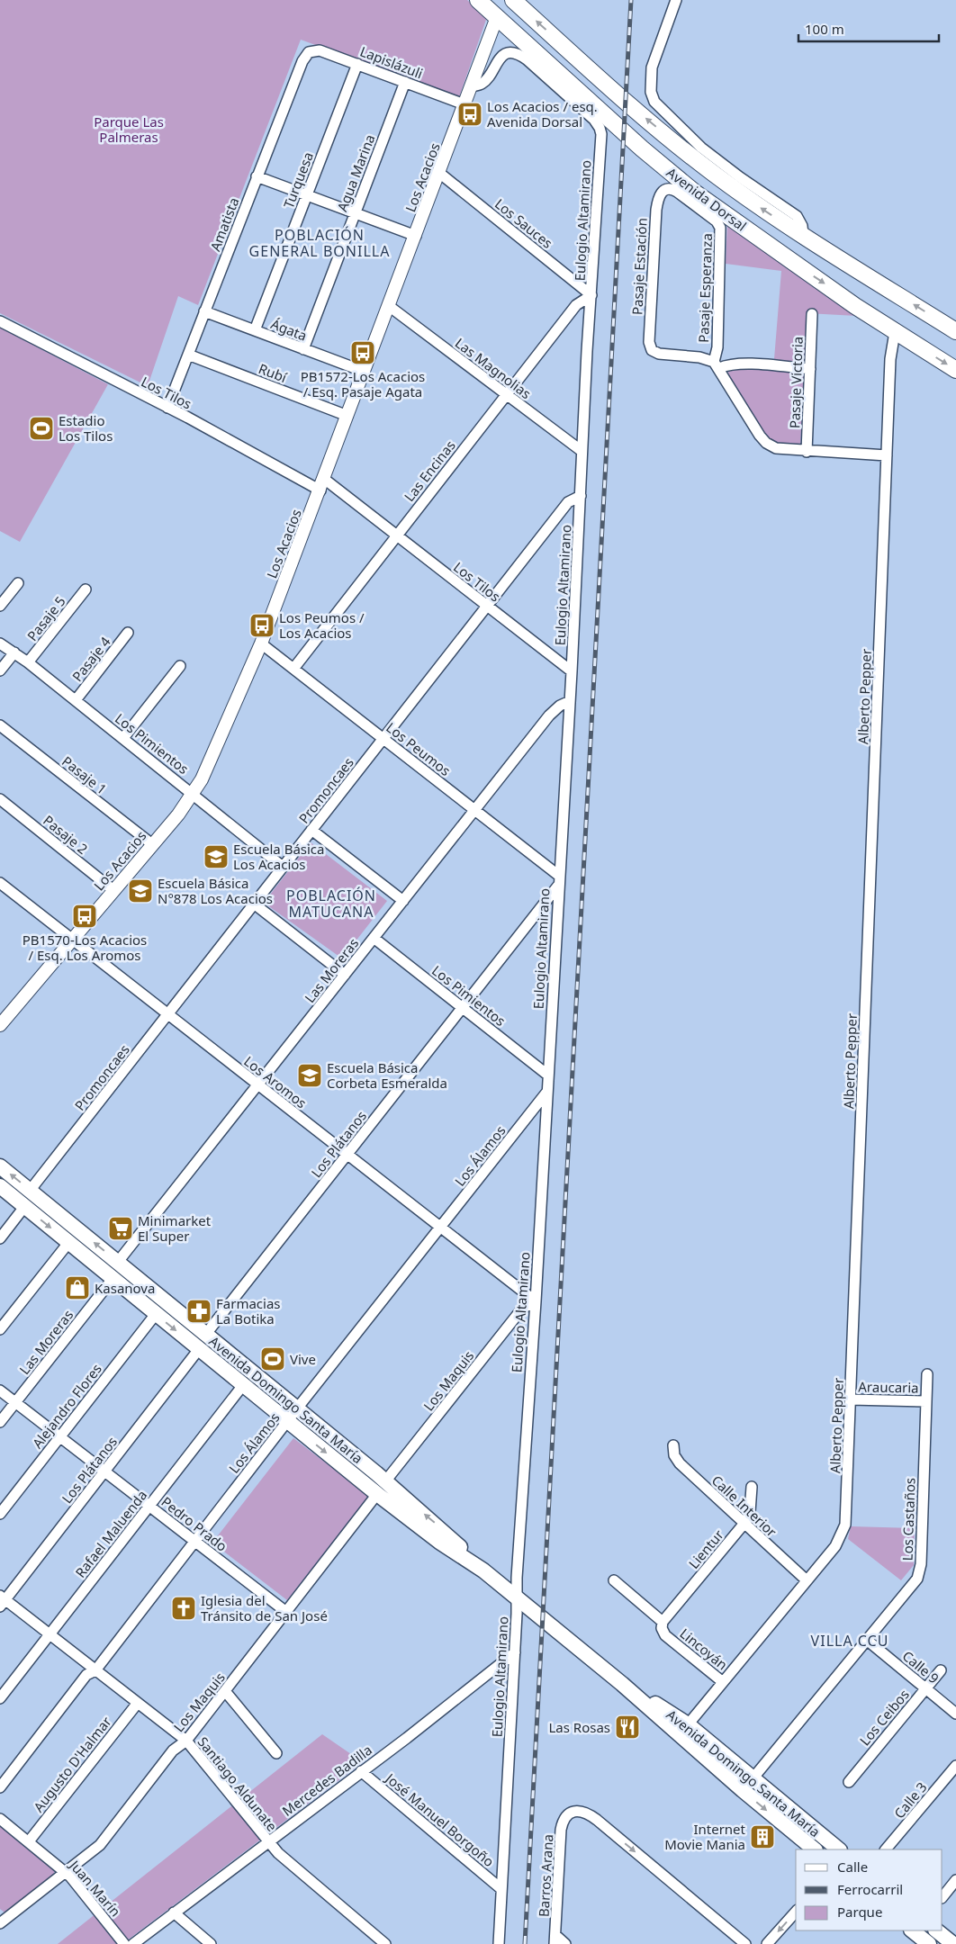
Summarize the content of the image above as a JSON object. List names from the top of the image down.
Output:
{
  "streets": {
    "main road": ["Avenida Dorsal", "Avenida Domingo Santa María"],
    "street": [
      "Lapislázuli",
      "Agua Marina",
      "Los Acacios",
      "Turquesa",
      "Eulogio Altamirano",
      "Los Sauces",
      "Amatista",
      "Pasaje Estación",
      "Pasaje Esperanza",
      "Ágata",
      "Las Magnolias",
      "Rubí",
      "Pasaje Victoria",
      "Los Tilos",
      "Las Encinas",
      "Pasaje 5",
      "Pasaje 4",
      "Alberto Pepper",
      "Los Pimientos",
      "Los Peumos",
      "Pasaje 1",
      "Promoncaes",
      "Pasaje 2",
      "Las Moreras",
      "Los Aromos",
      "Los Plátanos",
      "Los Álamos",
      "Los Maquis",
      "Araucaria",
      "Alejandro Flores",
      "Calle Interior",
      "Los Castaños",
      "Pedro Prado",
      "Rafael Maluenda",
      "Lientur",
      "Lincoyán",
      "Calle 9",
      "Los Ceibos",
      "Augusto D'Halmar",
      "Mercedes Badilla",
      "Santiago Aldunate",
      "Calle 3",
      "José Manuel Borgoño",
      "Barros Arana",
      "Juan Marín"
    ]
  },
  "crossings": [
    ["Lapislázuli", "Agua Marina"],
    ["Lapislázuli", "Los Acacios"],
    ["Lapislázuli", "Turquesa"],
    ["Lapislázuli", "Amatista"],
    ["Agua Marina", "Ágata"],
    ["Los Acacios", "Avenida Dorsal"],
    ["Los Acacios", "Eulogio Altamirano"],
    ["Los Acacios", "Los Sauces"],
    ["Los Acacios", "Ágata"],
    ["Los Acacios", "Las Magnolias"],
    ["Los Acacios", "Rubí"],
    ["Los Acacios", "Los Tilos"],
    ["Los Acacios", "Los Pimientos"],
    ["Los Acacios", "Los Peumos"],
    ["Los Acacios", "Pasaje 1"],
    ["Los Acacios", "Pasaje 2"],
    ["Los Acacios", "Los Aromos"],
    ["Turquesa", "Ágata"],
    ["Avenida Dorsal", "Alberto Pepper"],
    ["Eulogio Altamirano", "Los Sauces"],
    ["Eulogio Altamirano", "Las Magnolias"],
    ["Eulogio Altamirano", "Los Tilos"],
    ["Eulogio Altamirano", "Las Encinas"],
    ["Eulogio Altamirano", "Los Pimientos"],
    ["Eulogio Altamirano", "Los Peumos"],
    ["Eulogio Altamirano", "Promoncaes"],
    ["Eulogio Altamirano", "Las Moreras"],
    ["Eulogio Altamirano", "Los Aromos"],
    ["Eulogio Altamirano", "Los Plátanos"],
    ["Eulogio Altamirano", "Los Álamos"],
    ["Eulogio Altamirano", "Los Maquis"],
    ["Eulogio Altamirano", "Avenida Domingo Santa María"],
    ["Eulogio Altamirano", "Mercedes Badilla"],
    ["Eulogio Altamirano", "José Manuel Borgoño"],
    ["Los Sauces", "Las Encinas"],
    ["Amatista", "Ágata"],
    ["Amatista", "Rubí"],
    ["Amatista", "Los Tilos"],
    ["Pasaje Estación", "Pasaje Esperanza"],
    ["Las Magnolias", "Las Encinas"],
    ["Los Tilos", "Las Encinas"],
    ["Los Tilos", "Promoncaes"],
    ["Las Encinas", "Los Peumos"],
    ["Pasaje 5", "Los Pimientos"],
    ["Pasaje 4", "Los Pimientos"],
    ["Alberto Pepper", "Araucaria"],
    ["Alberto Pepper", "Avenida Domingo Santa María"],
    ["Alberto Pepper", "Calle Interior"],
    ["Alberto Pepper", "Lincoyán"],
    ["Los Pimientos", "Promoncaes"],
    ["Los Pimientos", "Las Moreras"],
    ["Los Pimientos", "Los Plátanos"],
    ["Los Peumos", "Promoncaes"],
    ["Los Peumos", "Las Moreras"],
    ["Los Peumos", "Los Plátanos"],
    ["Promoncaes", "Los Aromos"],
    ["Promoncaes", "Avenida Domingo Santa María"],
    ["Las Moreras", "Los Aromos"],
    ["Las Moreras", "Avenida Domingo Santa María"],
    ["Las Moreras", "Pedro Prado"],
    ["Los Aromos", "Los Plátanos"],
    ["Los Aromos", "Los Álamos"],
    ["Los Aromos", "Los Maquis"],
    ["Los Plátanos", "Avenida Domingo Santa María"],
    ["Los Plátanos", "Pedro Prado"],
    ["Los Plátanos", "Santiago Aldunate"],
    ["Los Álamos", "Avenida Domingo Santa María"],
    ["Los Álamos", "Pedro Prado"],
    ["Los Álamos", "Santiago Aldunate"],
    ["Los Maquis", "Avenida Domingo Santa María"],
    ["Los Maquis", "Pedro Prado"],
    ["Los Maquis", "Santiago Aldunate"],
    ["Los Maquis", "Juan Marín"],
    ["Araucaria", "Los Castaños"],
    ["Avenida Domingo Santa María", "Alejandro Flores"],
    ["Avenida Domingo Santa María", "Los Castaños"],
    ["Avenida Domingo Santa María", "Rafael Maluenda"],
    ["Alejandro Flores", "Pedro Prado"],
    ["Calle Interior", "Lientur"],
    ["Los Castaños", "Calle 9"],
    ["Pedro Prado", "Rafael Maluenda"],
    ["Rafael Maluenda", "Santiago Aldunate"],
    ["Lientur", "Lincoyán"],
    ["Calle 9", "Los Ceibos"],
    ["Augusto D'Halmar", "Santiago Aldunate"],
    ["Augusto D'Halmar", "Juan Marín"],
    ["Mercedes Badilla", "Santiago Aldunate"],
    ["Mercedes Badilla", "José Manuel Borgoño"]
  ],
  "districts": ["POBLACIÓN GENERAL BONILLA", "POBLACIÓN MATUCANA", "VILLA CCU"],
  "parks": ["Parque Las Palmeras"],
  "places": {
    "bus stop": [
      "Los Acacios / esq. Avenida Dorsal",
      "PB1572-Los Acacios / Esq. Pasaje Agata",
      "Los Peumos / Los Acacios",
      "PB1570-Los Acacios / Esq. Los Aromos"
    ],
    "sports": ["Estadio Los Tilos", "Vive"],
    "school or university": ["Escuela Básica Los Acacios", "Escuela Básica N°878 Los Acacios", "Escuela Básica Corbeta Esmeralda"],
    "supermarket": ["Minimarket El Super"],
    "shop": ["Kasanova"],
    "pharmacy": ["Farmacias La Botika"],
    "church": ["Iglesia del Tránsito de San José"],
    "restaurant": ["Las Rosas"],
    "building": ["Internet Movie Mania"]
  },
  "legend": ["Calle", "Ferrocarril", "Parque"],
  "scale_bar": "100 m"
}
